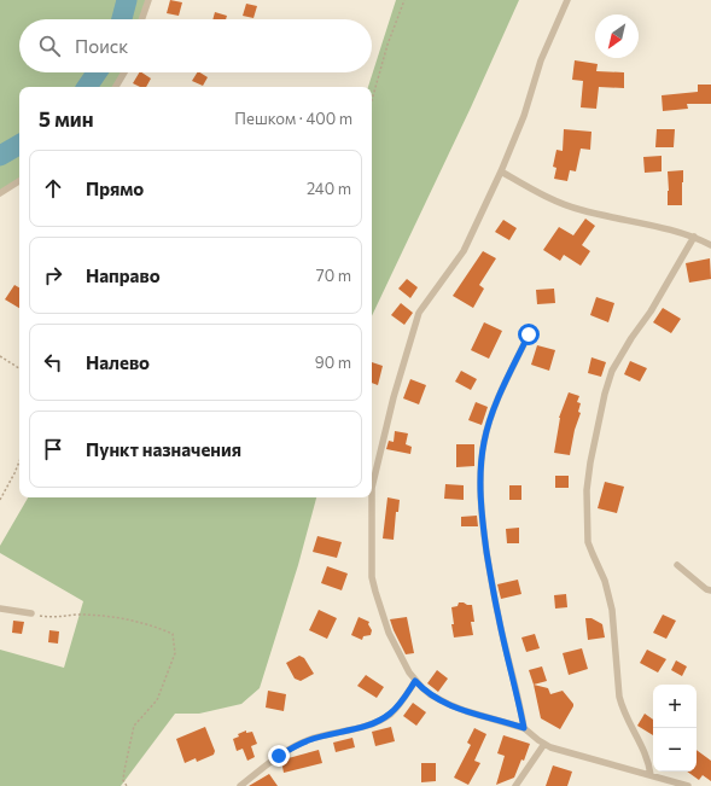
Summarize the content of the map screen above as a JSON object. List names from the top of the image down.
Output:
{
  "north": "bottom left",
  "page": {
    "search": "Поиск",
    "heading": ["5 мин", "Пешком · 400 m"],
    "list": [
      ["Прямо", "240 m"],
      ["Направо", "70 m"],
      ["Налево", "90 m"],
      "Пункт назначения"
    ],
    "map_buttons": ["+", "−"]
  }
}
